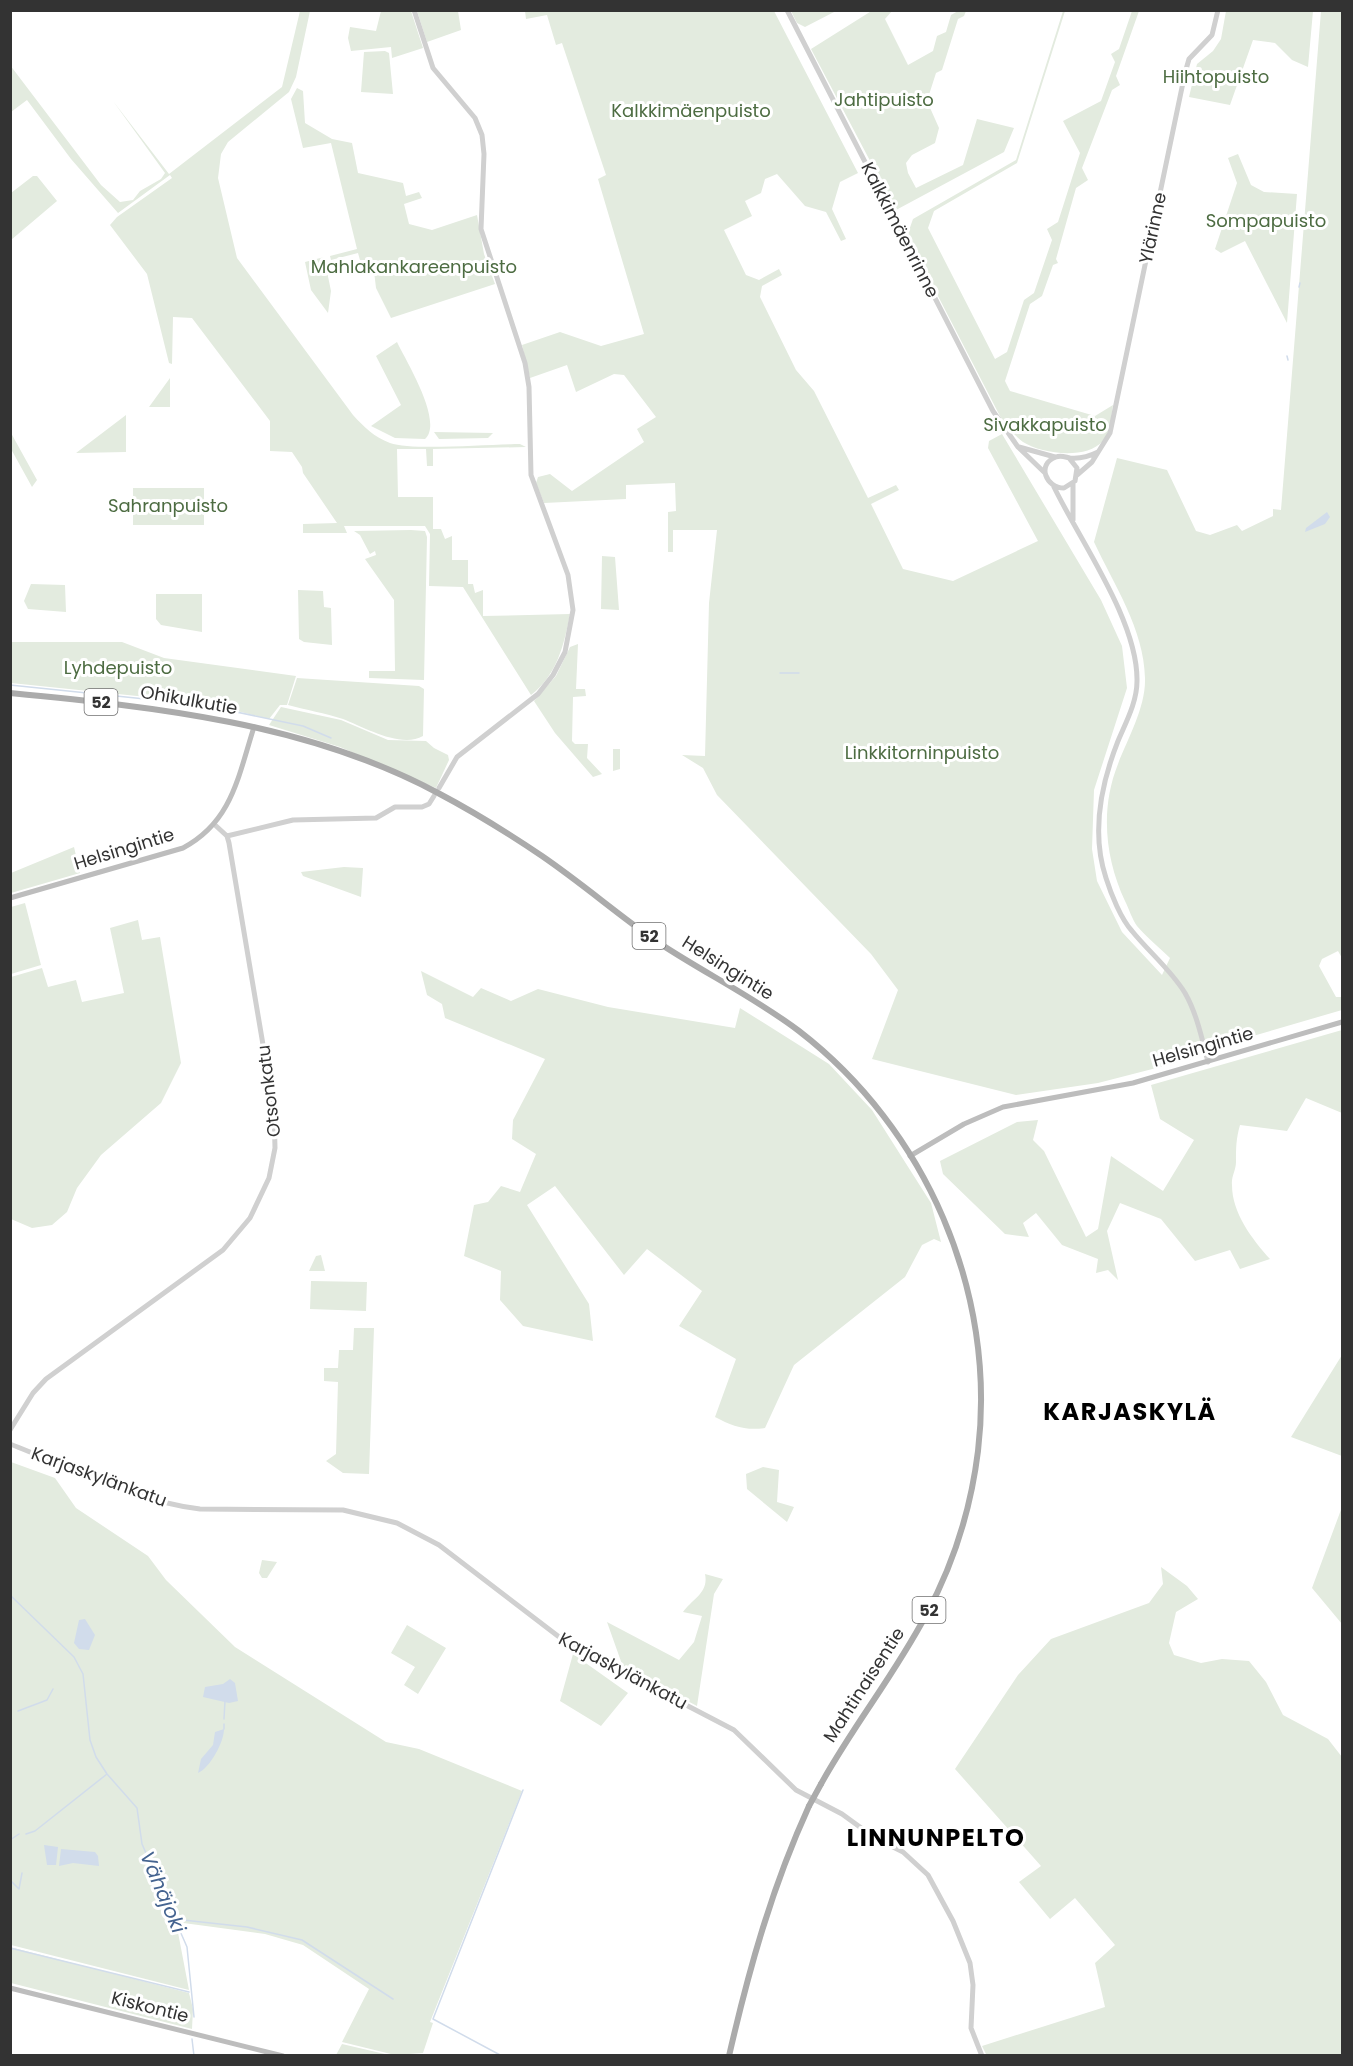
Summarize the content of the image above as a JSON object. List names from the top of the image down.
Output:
{
  "streets": {
    "main road": [
      "Ohikulkutie",
      "52",
      "Helsingintie",
      "Mahtinaisentie",
      "Kiskontie"
    ],
    "street": [
      "Ylärinne",
      "Kalkkimäenrinne",
      "Otsonkatu",
      "Karjaskylänkatu"
    ]
  },
  "crossings": [
    ["Ylärinne", "Kalkkimäenrinne"],
    ["Ohikulkutie", "Helsingintie"],
    ["Helsingintie", "Mahtinaisentie"]
  ],
  "districts": ["KARJASKYLÄ", "LINNUNPELTO"],
  "water": ["Vähäjoki"],
  "parks": [
    "Hiihtopuisto",
    "Jahtipuisto",
    "Kalkkimäenpuisto",
    "Sompapuisto",
    "Mahlakankareenpuisto",
    "Sivakkapuisto",
    "Sahranpuisto",
    "Lyhdepuisto",
    "Linkkitorninpuisto"
  ]
}
